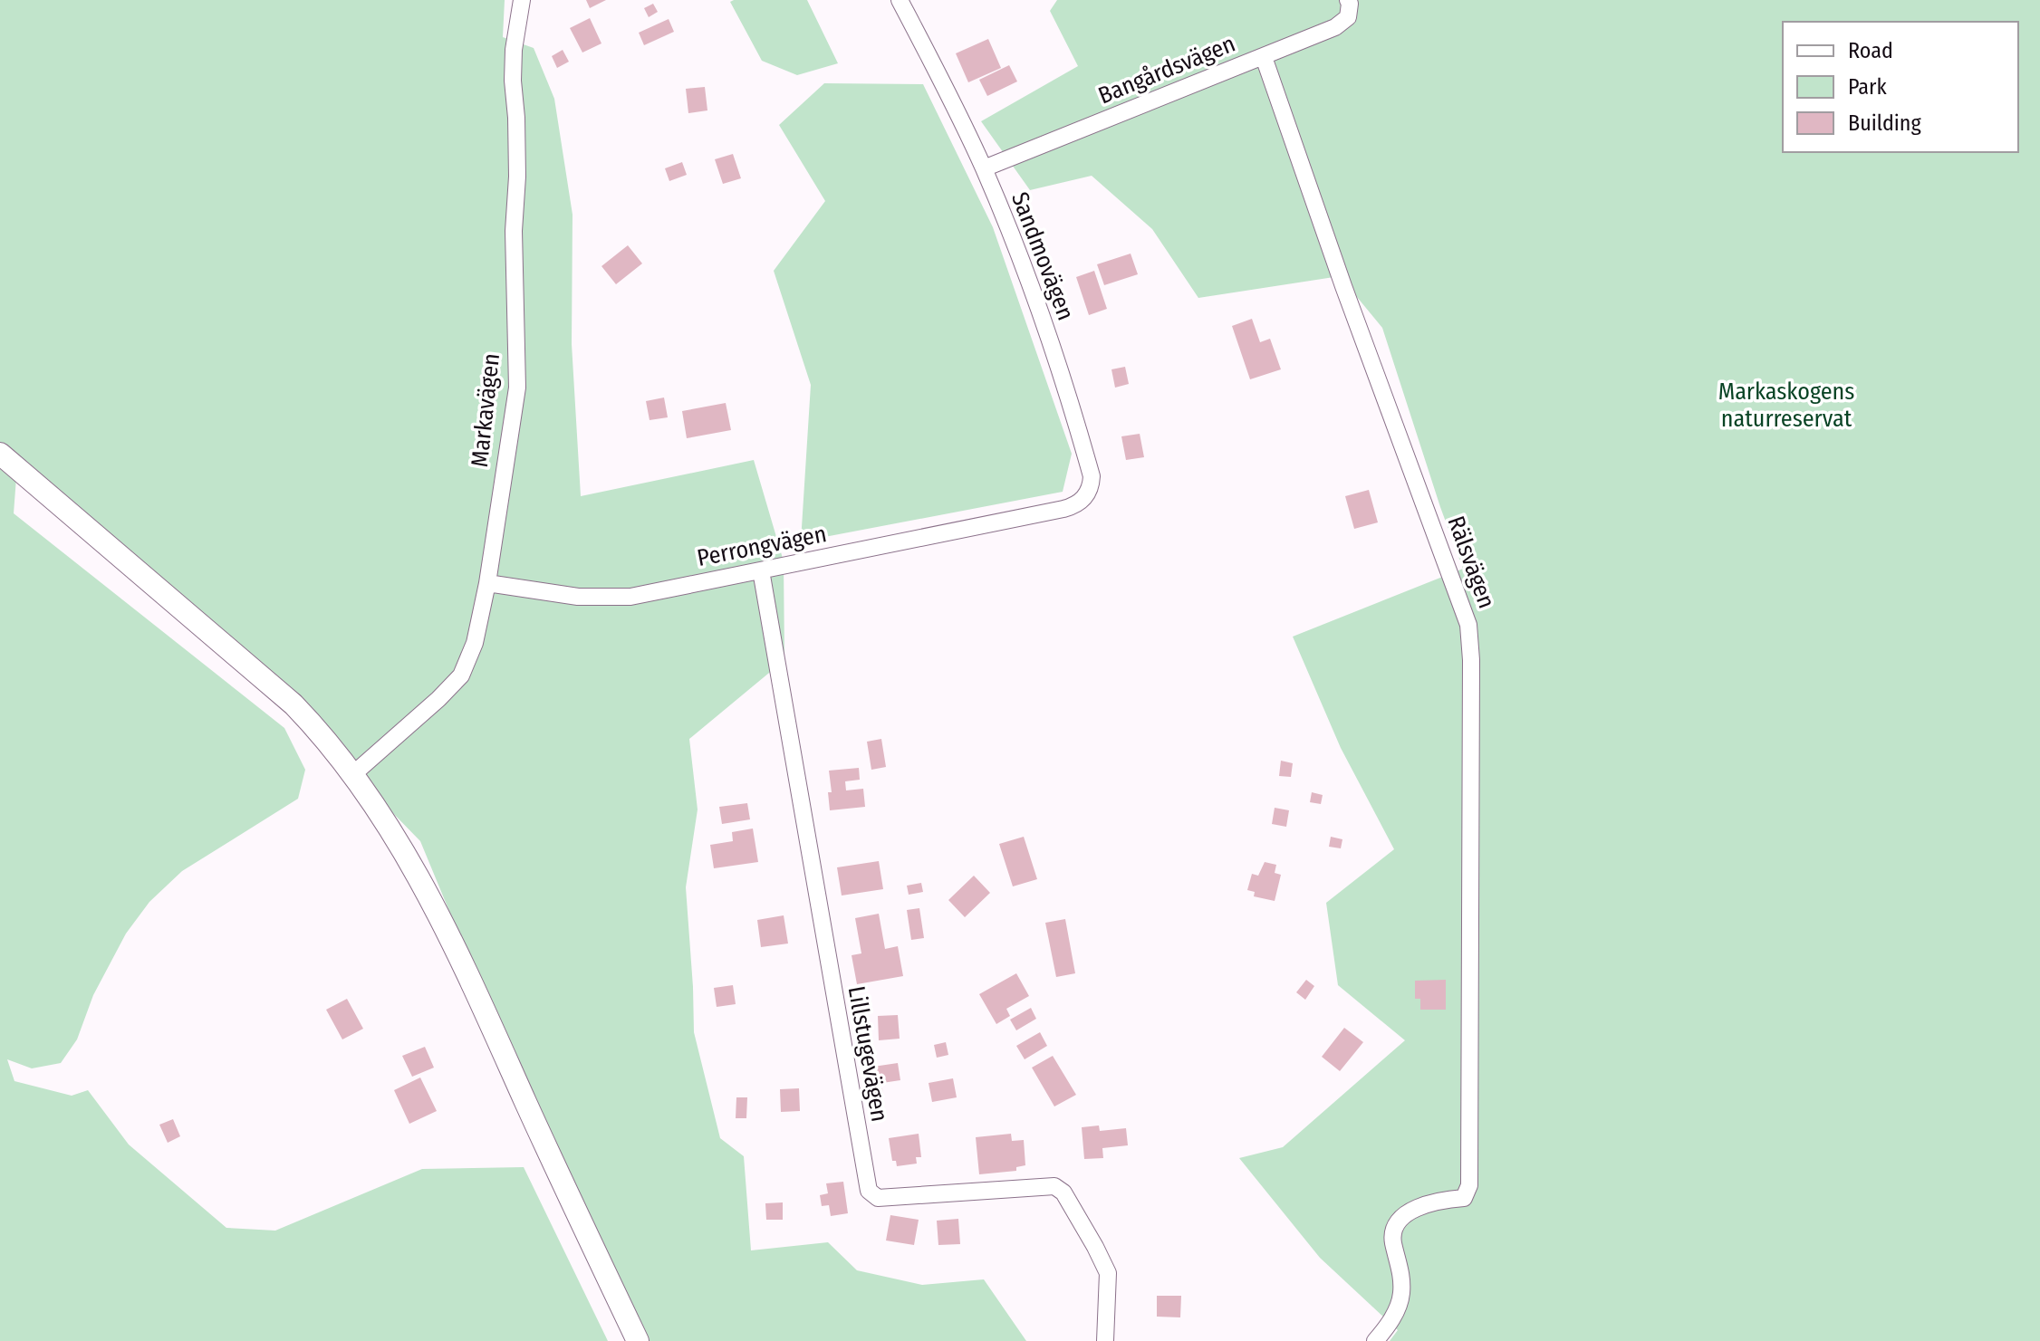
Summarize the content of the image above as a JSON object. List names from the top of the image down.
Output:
{
  "streets": {
    "street": [
      "Bangårdsvägen",
      "Sandmovägen",
      "Markavägen",
      "Perrongvägen",
      "Rälsvägen",
      "Lillstugevägen"
    ]
  },
  "crossings": [
    ["Bangårdsvägen", "Sandmovägen"],
    ["Bangårdsvägen", "Rälsvägen"],
    ["Sandmovägen", "Perrongvägen"],
    ["Markavägen", "Perrongvägen"],
    ["Perrongvägen", "Lillstugevägen"]
  ],
  "parks": ["Markaskogens naturreservat"],
  "legend": ["Road", "Park", "Building"]
}
